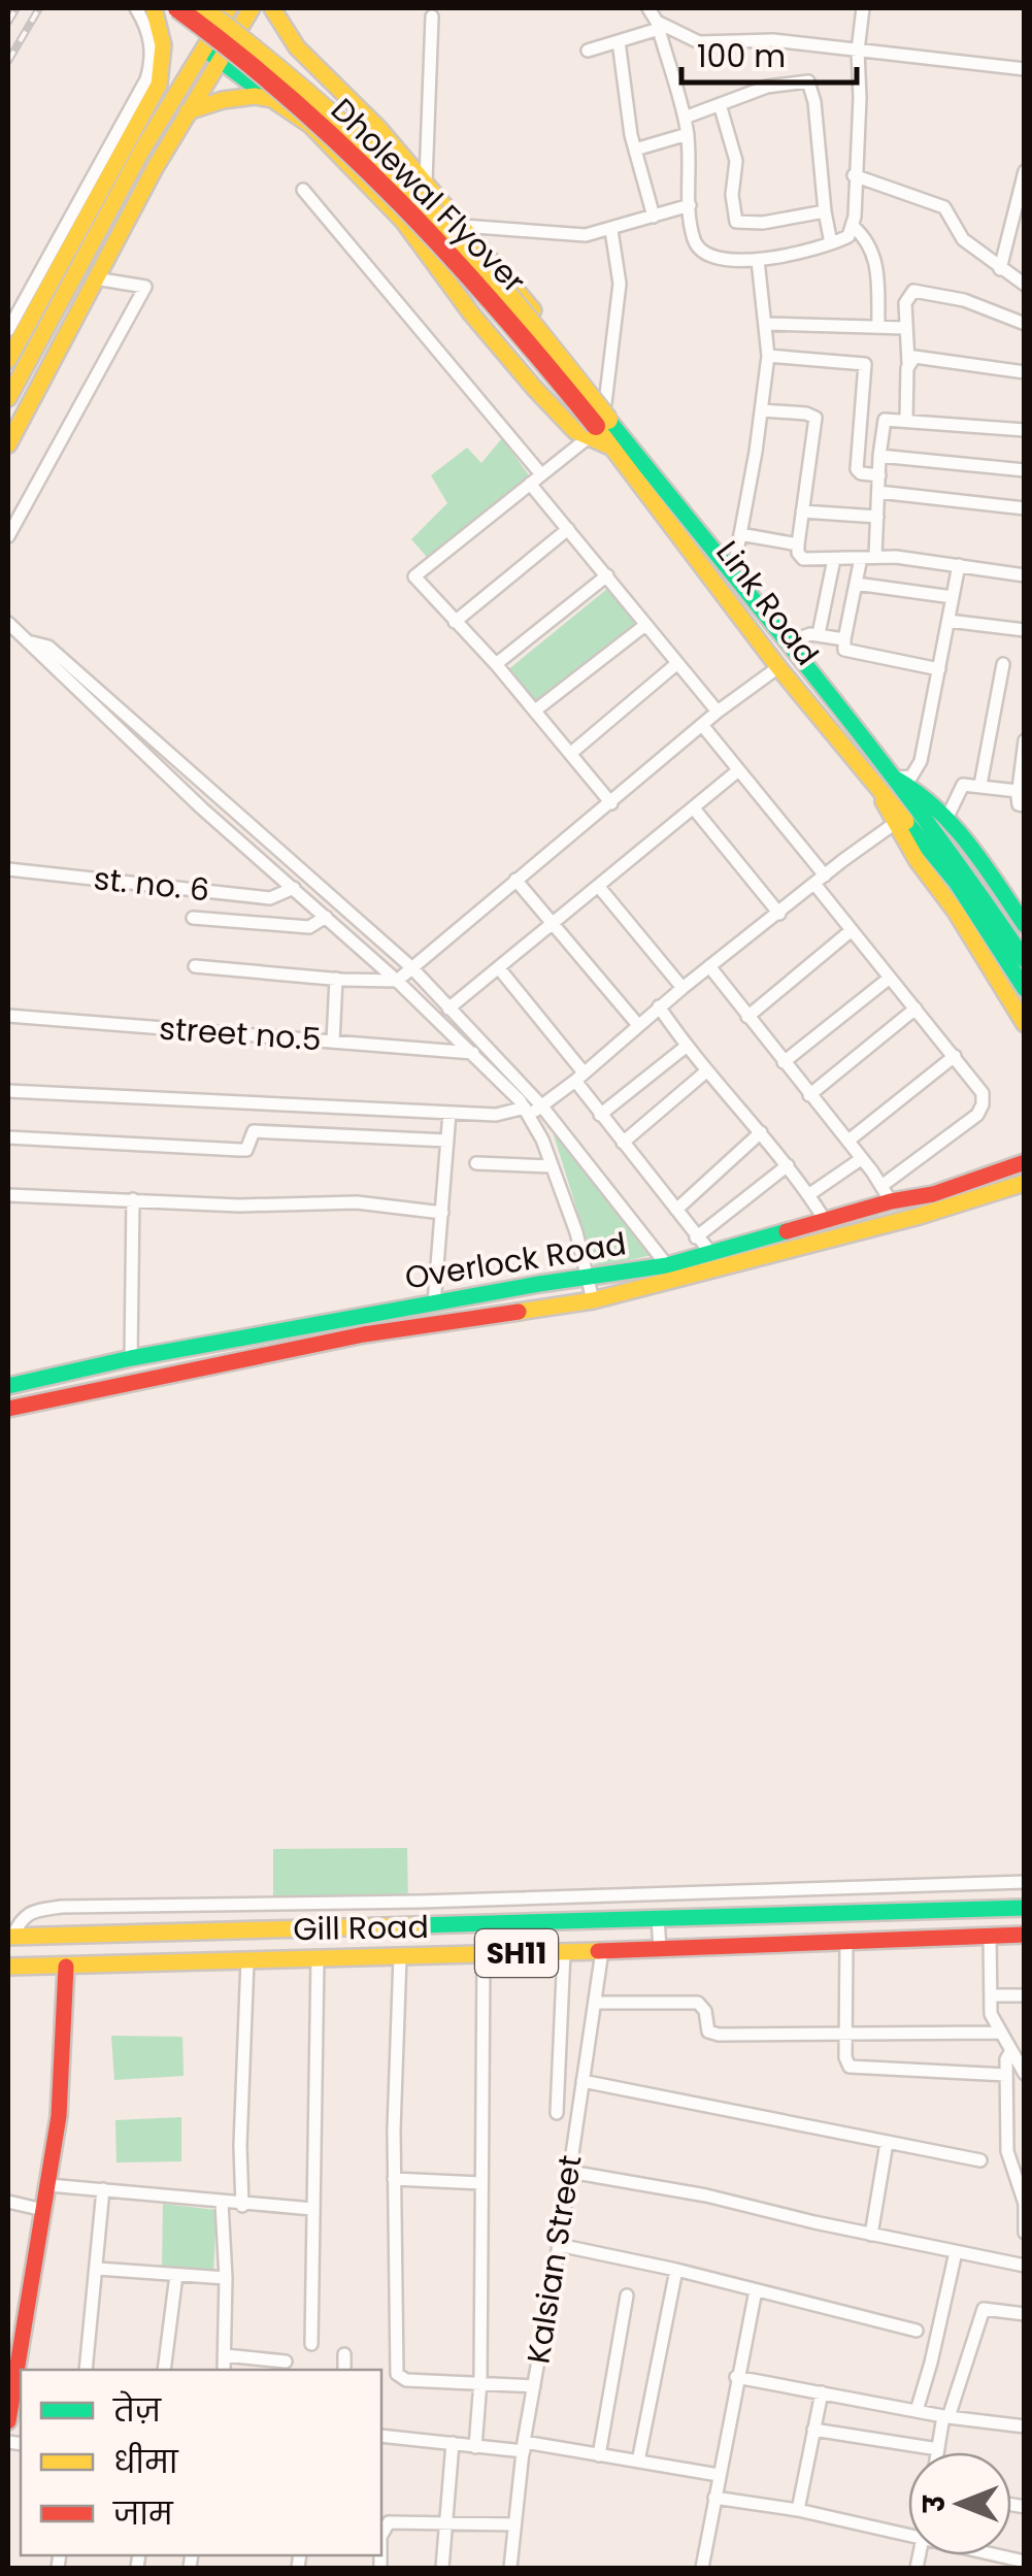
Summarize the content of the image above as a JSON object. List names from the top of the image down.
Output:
{
  "streets": {
    "main road": [
      "Dholewal Flyover",
      "Link Road",
      "Overlock Road",
      "Gill Road",
      "SH11"
    ],
    "street": ["st. no. 6", "street no.5", "Kalsian Street"]
  },
  "crossings": [
    ["Dholewal Flyover", "Link Road"],
    ["Gill Road", "Kalsian Street"]
  ],
  "legend": ["तेज़", "धीमा", "जाम"],
  "scale_bar": "100 m",
  "north": "left"
}
